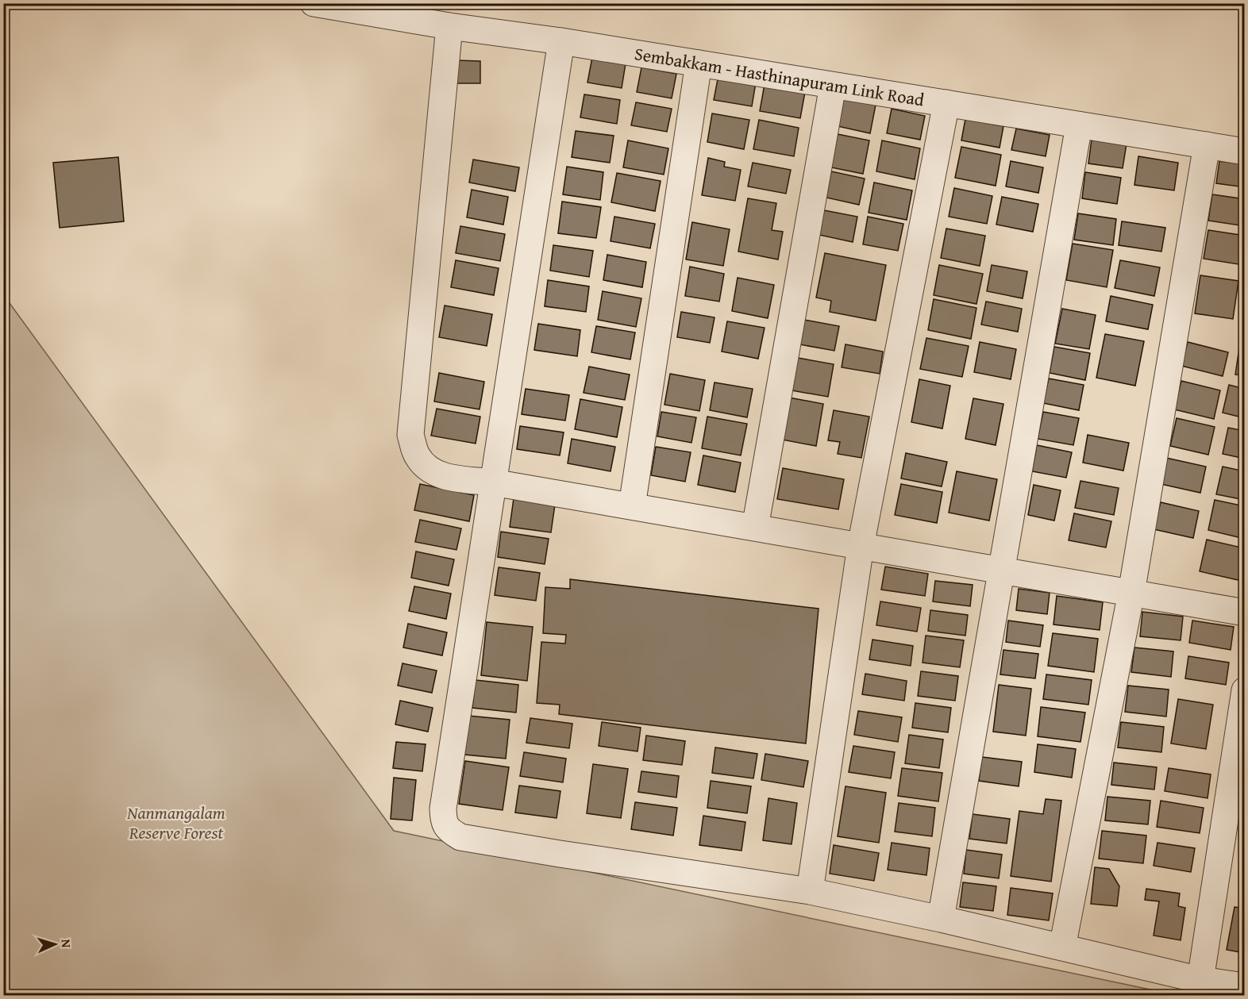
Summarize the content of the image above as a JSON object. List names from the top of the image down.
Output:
{
  "streets": {
    "street": ["Sembakkam - Hasthinapuram Link Road"]
  },
  "parks": ["Nanmangalam Reserve Forest"],
  "north": "right"
}
